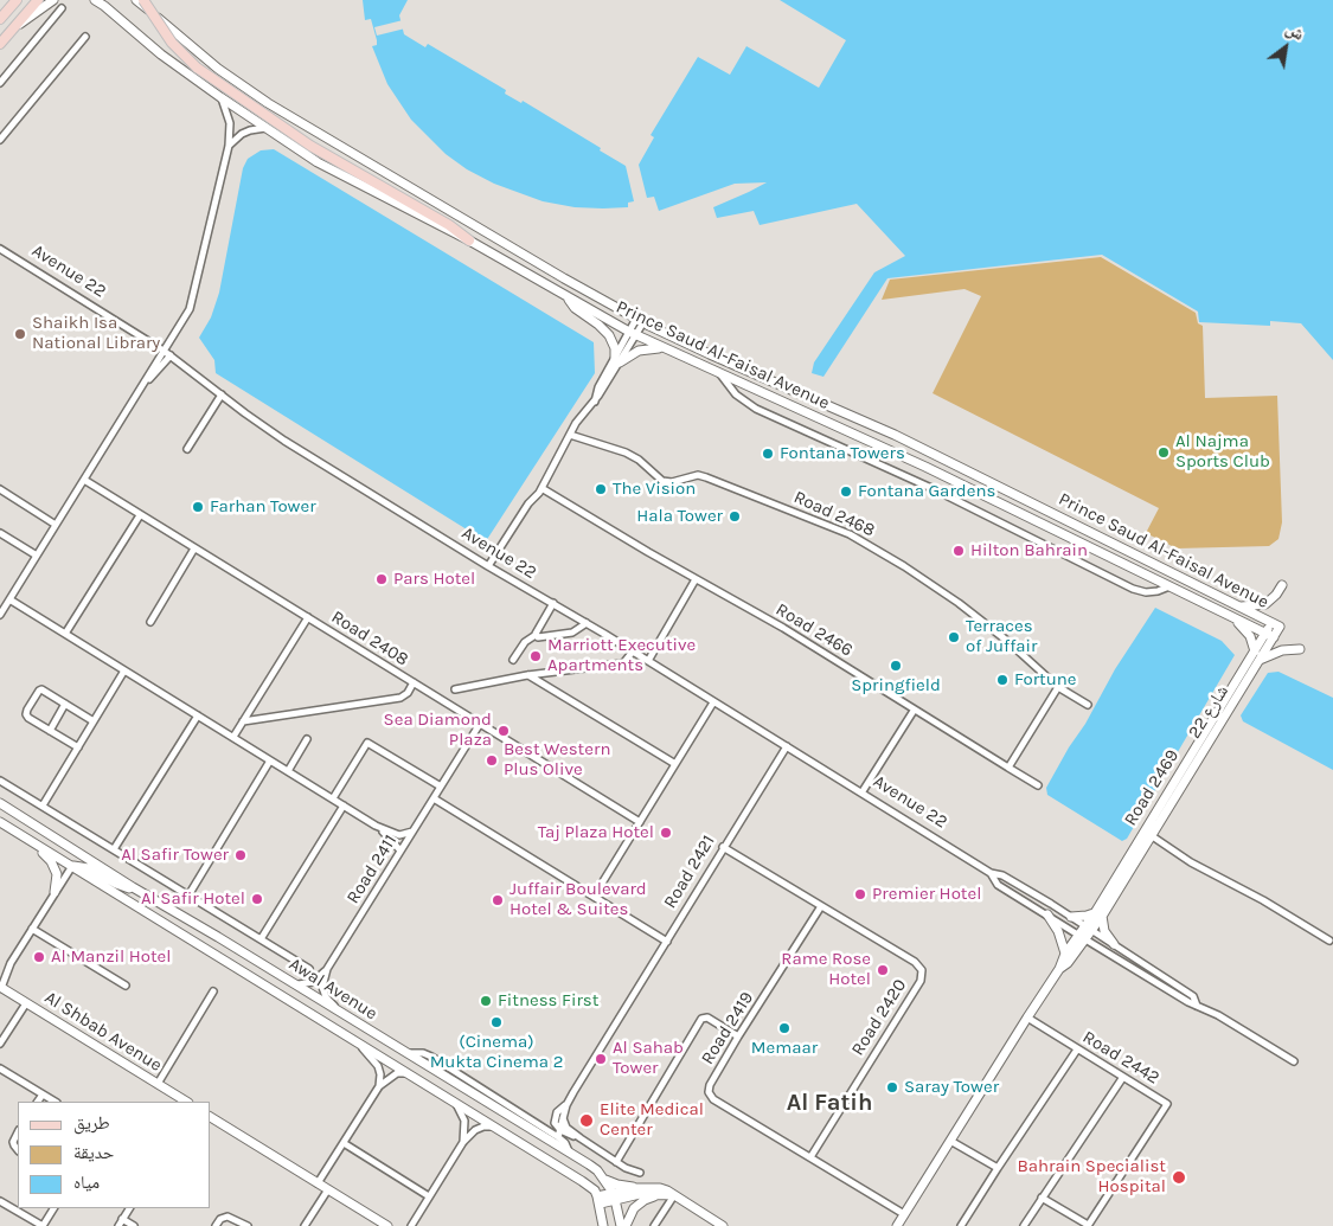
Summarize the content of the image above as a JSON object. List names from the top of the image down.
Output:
{
  "streets": {
    "street": [
      "Avenue 22",
      "Prince Saud Al-Faisal Avenue",
      "Road 2468",
      "Road 2466",
      "Road 2408",
      "شارع 22",
      "Road 2469",
      "Road 2411",
      "Road 2421",
      "Awal Avenue",
      "Road 2420",
      "Road 2419",
      "Al Shbab Avenue",
      "Road 2442"
    ]
  },
  "crossings": [
    ["Avenue 22", "Road 2469"],
    ["Avenue 22", "Road 2421"],
    ["Prince Saud Al-Faisal Avenue", "شارع 22"],
    ["Prince Saud Al-Faisal Avenue", "Road 2469"],
    ["Road 2408", "Road 2411"],
    ["شارع 22", "Road 2469"],
    ["Road 2411", "Awal Avenue"],
    ["Road 2421", "Road 2420"],
    ["Road 2420", "Road 2419"]
  ],
  "districts": ["Al Fatih"],
  "places": [
    "Shaikh Isa National Library",
    "Al Najma Sports Club",
    "Fontana Towers",
    "The Vision",
    "Fontana Gardens",
    "Farhan Tower",
    "Hala Tower",
    "Hilton Bahrain",
    "Pars Hotel",
    "Terraces of Juffair",
    "Marriott Executive Apartments",
    "Springfield",
    "Fortune",
    "Sea Diamond Plaza",
    "Best Western Plus Olive",
    "Taj Plaza Hotel",
    "Al Safir Tower",
    "Premier Hotel",
    "Al Safir Hotel",
    "Juffair Boulevard Hotel & Suites",
    "Al Manzil Hotel",
    "Rame Rose Hotel",
    "Fitness First",
    "(Cinema) Mukta Cinema 2",
    "Memaar",
    "Al Sahab Tower",
    "Saray Tower",
    "Elite Medical Center",
    "Bahrain Specialist Hospital"
  ],
  "legend": ["طريق", "حديقة", "مياه"],
  "north": "top right"
}
